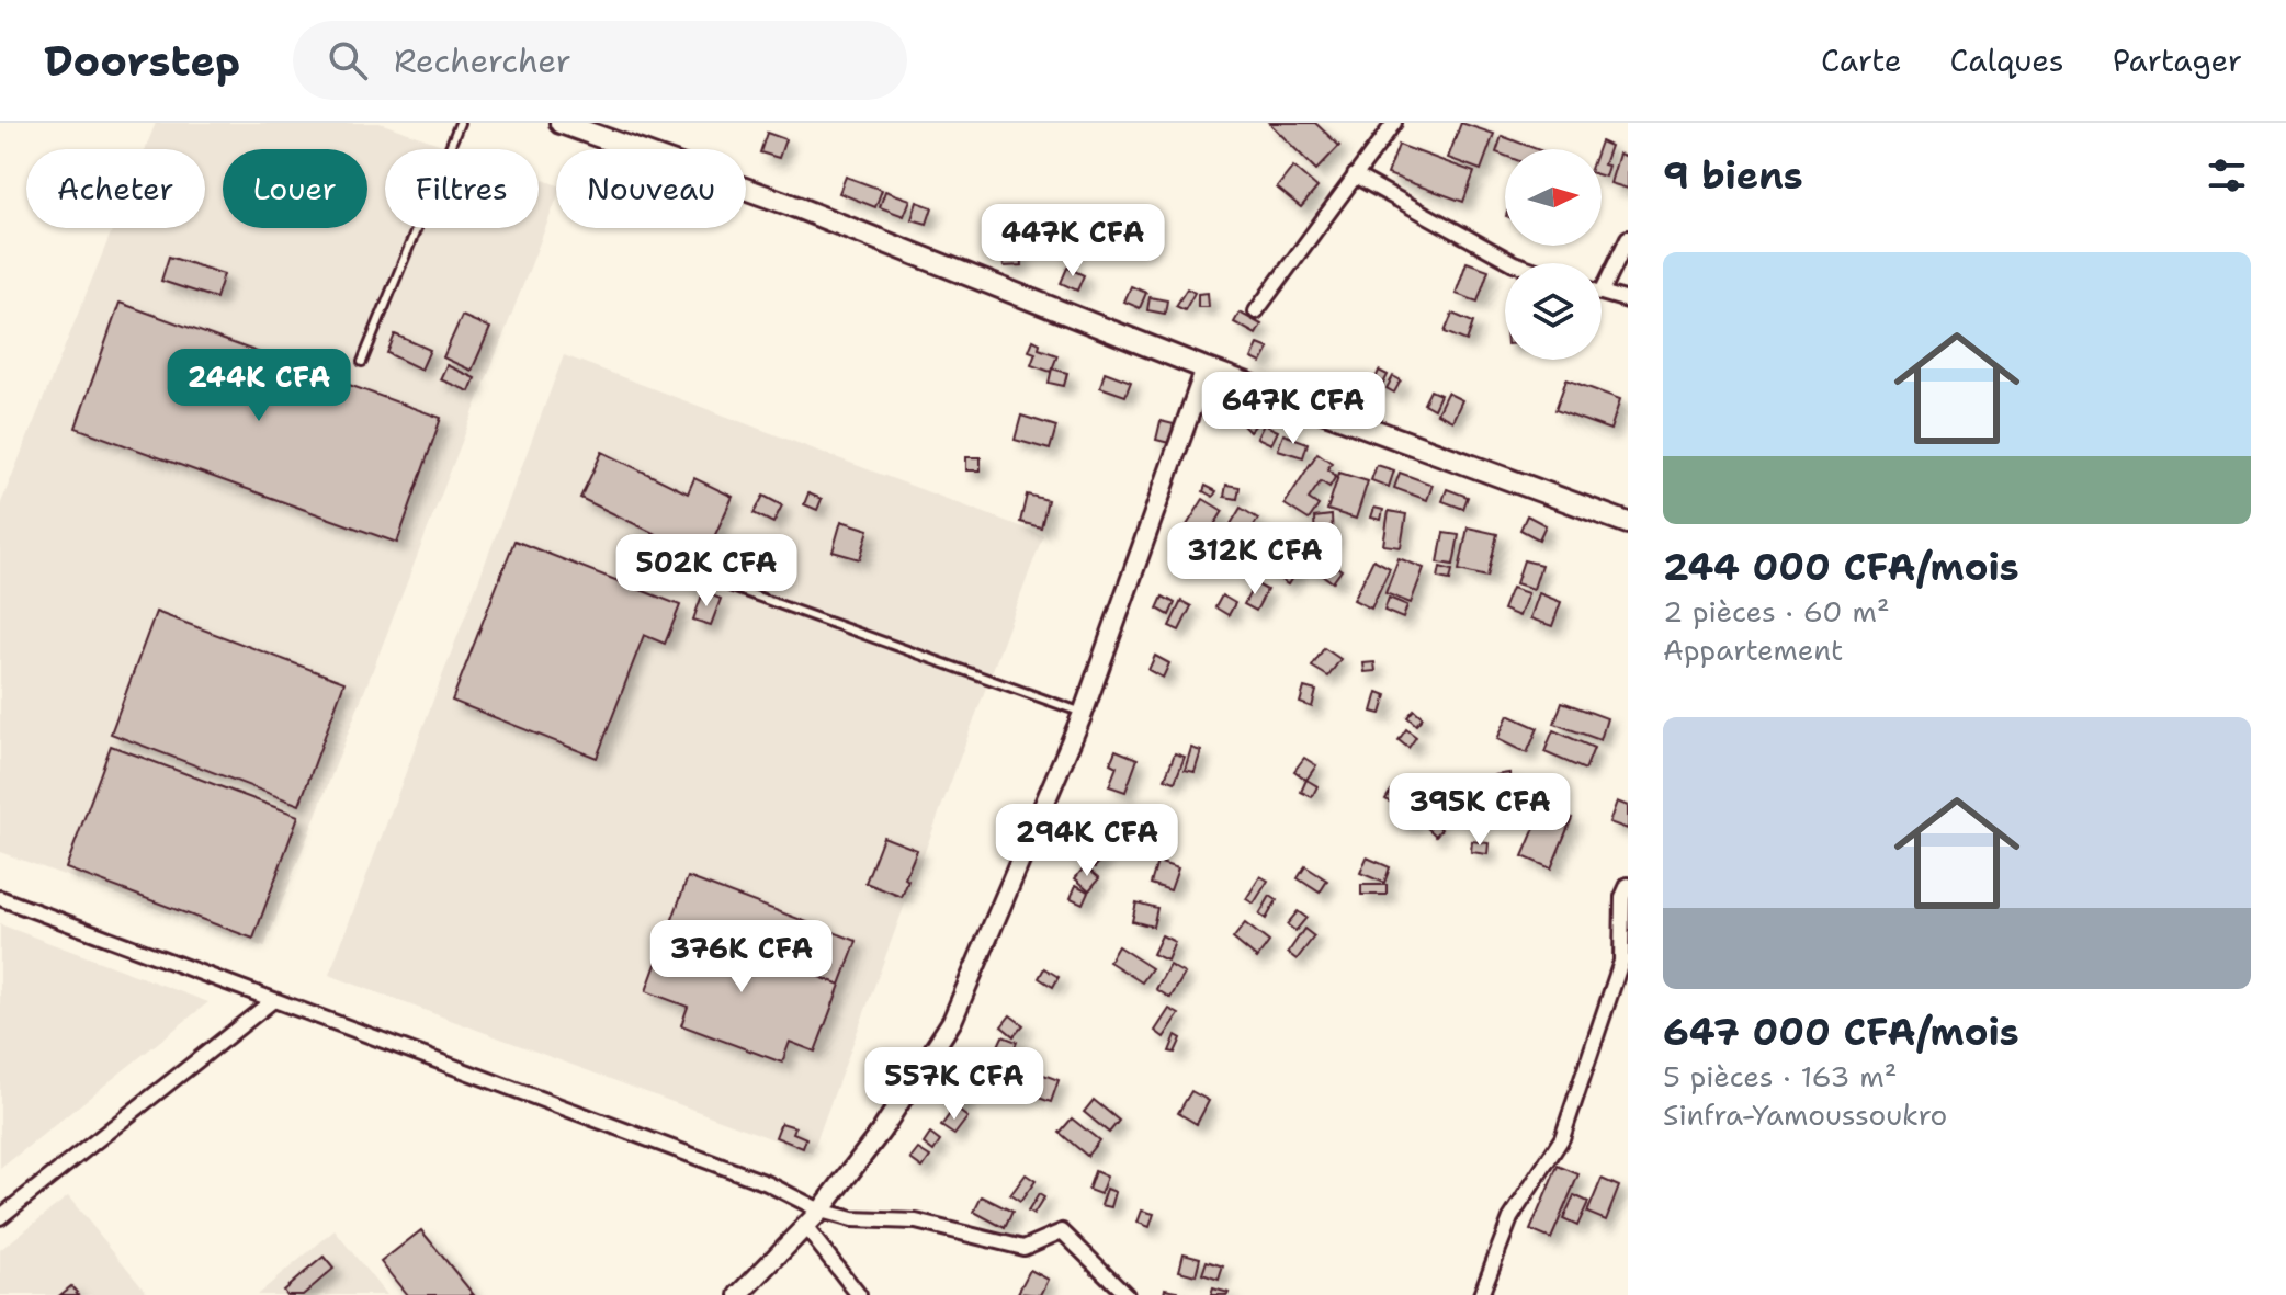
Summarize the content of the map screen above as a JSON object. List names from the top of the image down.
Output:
{
  "north": "right",
  "page": {
    "header": "Doorstep",
    "search": "Rechercher",
    "nav": ["Carte", "Calques", "Partager"],
    "heading": "9 biens",
    "chip": [
      "Acheter",
      "Louer",
      "Filtres",
      "Nouveau"
    ],
    "price": [
      "447K CFA",
      "244K CFA",
      "647K CFA",
      "312K CFA",
      "502K CFA",
      "395K CFA",
      "294K CFA",
      "376K CFA",
      "557K CFA"
    ],
    "list": [
      {
        "name": "244 000 CFA/mois",
        "note": "2 pièces · 60 m² · Appartement"
      },
      {
        "name": "647 000 CFA/mois",
        "note": "5 pièces · 163 m² · Sinfra-Yamoussoukro"
      }
    ]
  }
}
